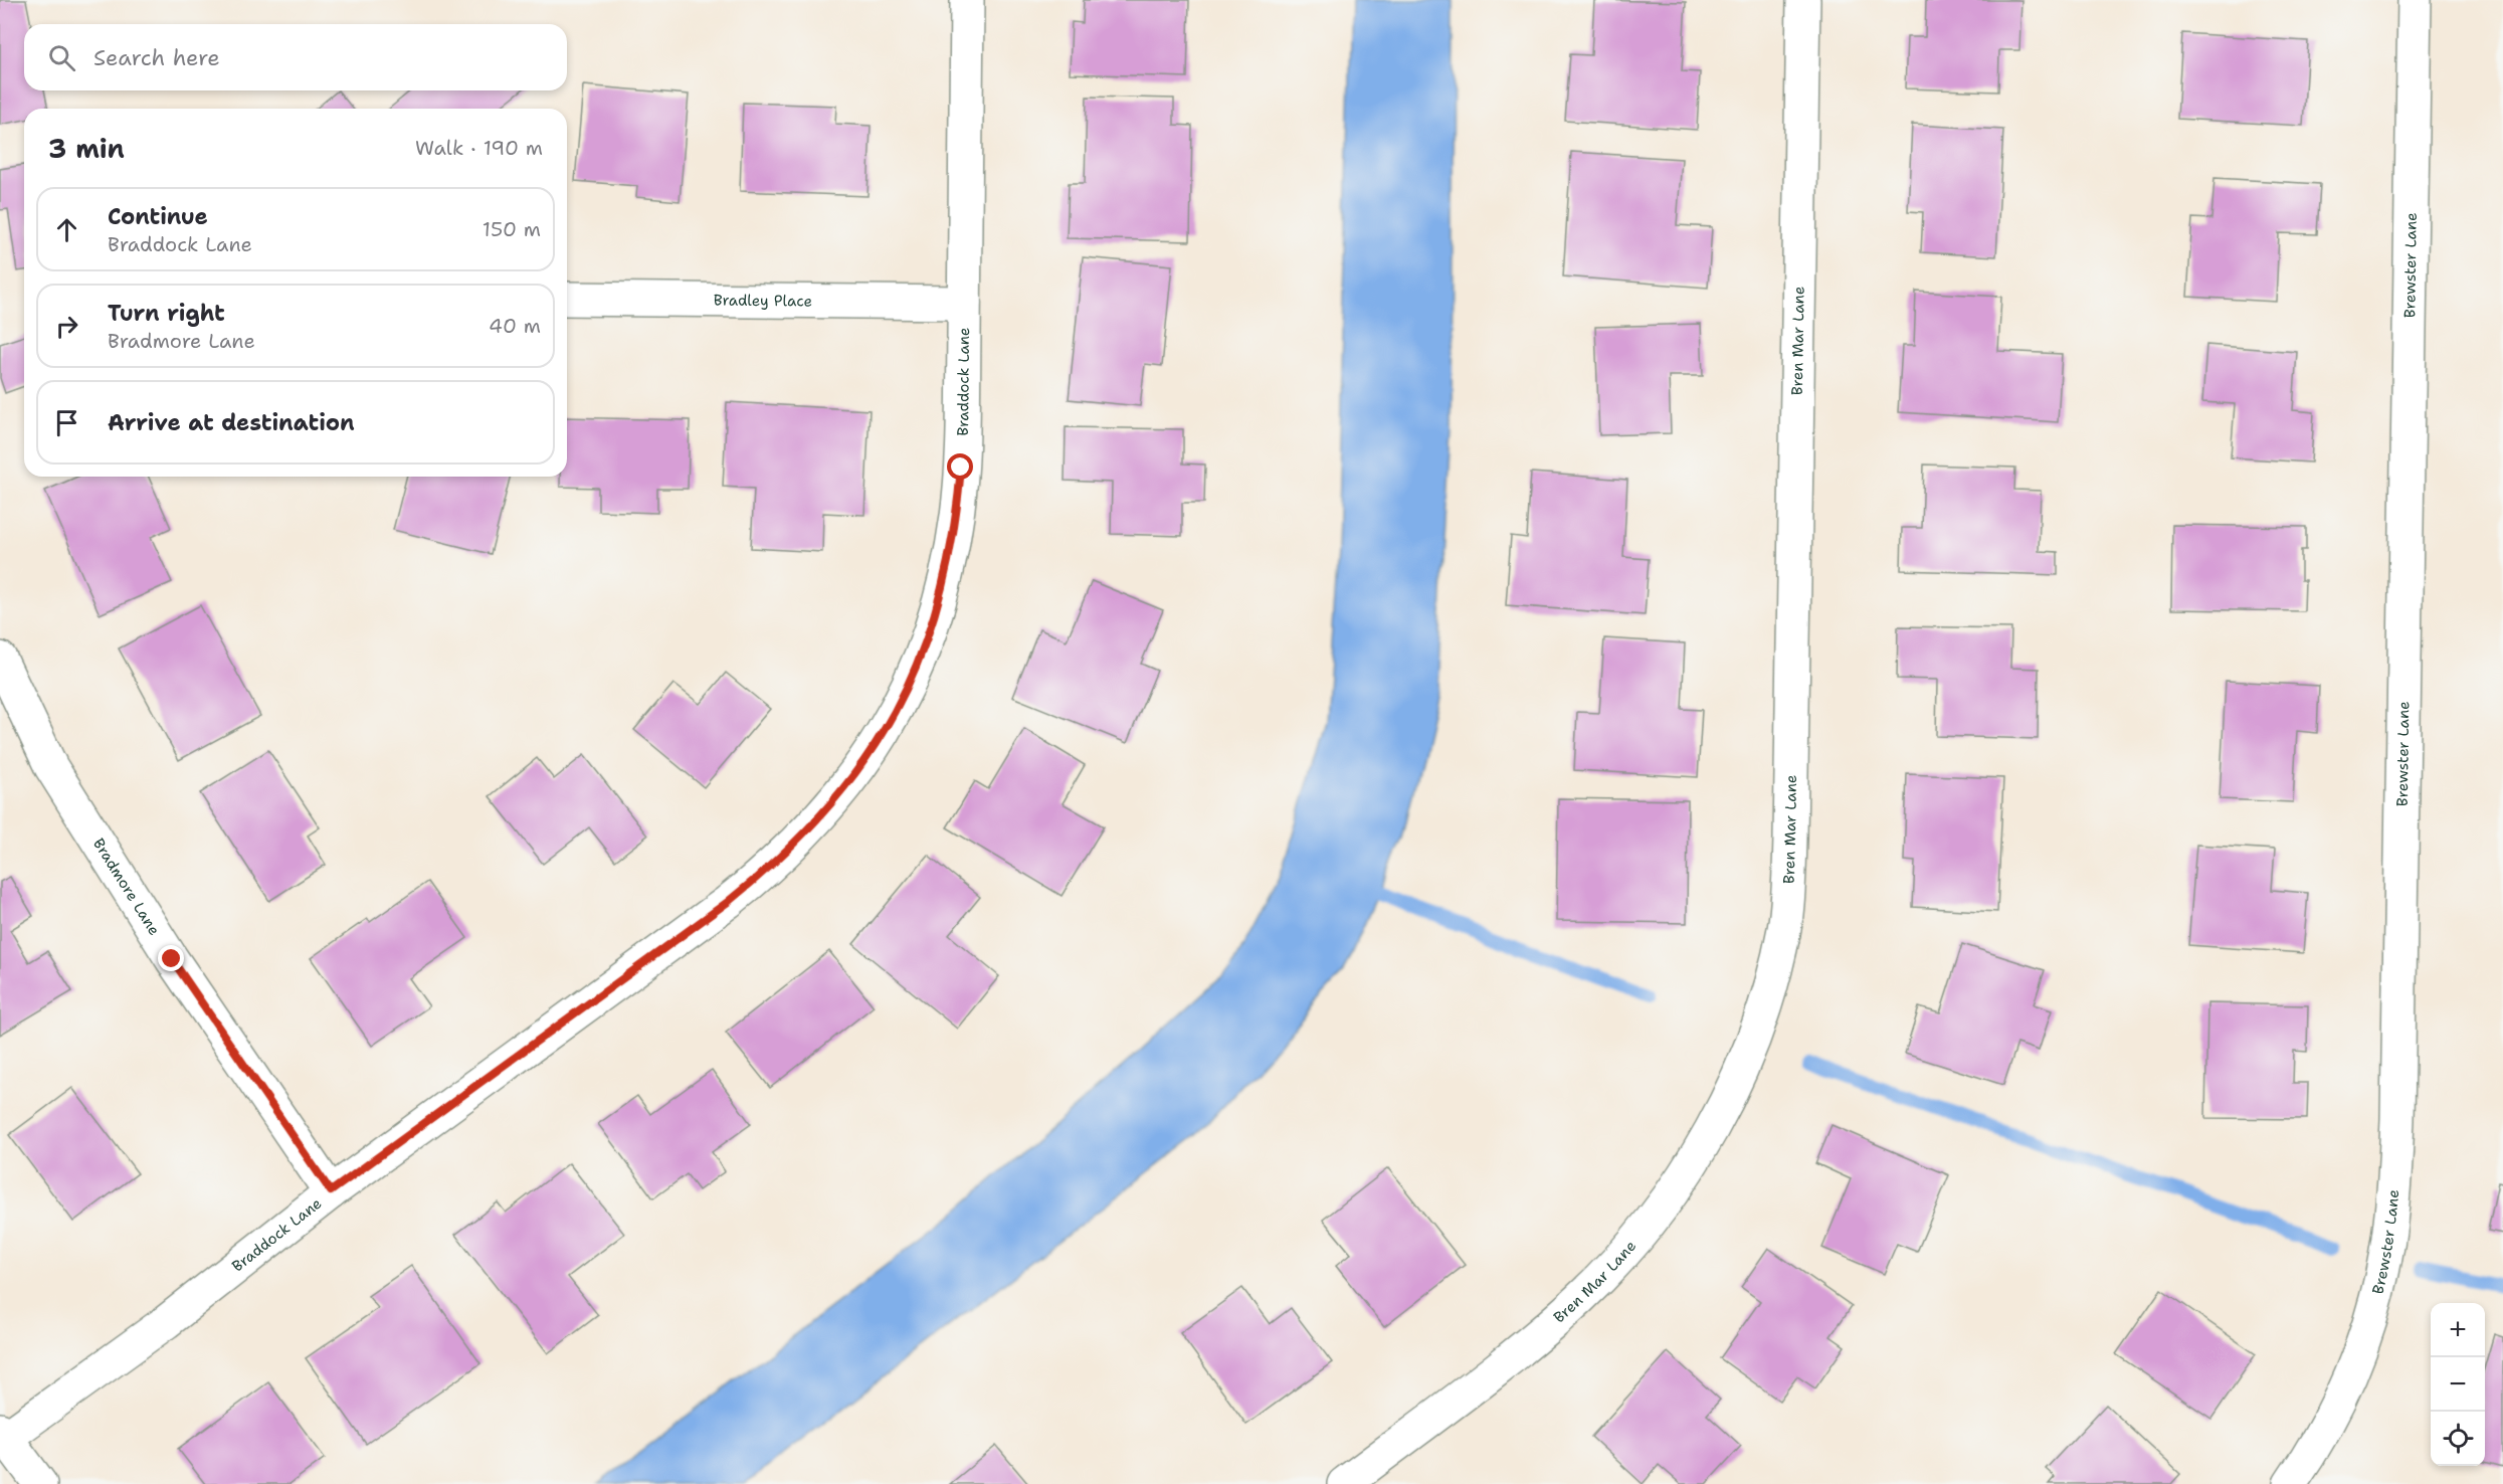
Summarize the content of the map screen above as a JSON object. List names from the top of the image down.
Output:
{
  "streets": {
    "street": [
      "Brewster Lane",
      "Bradley Place",
      "Bren Mar Lane",
      "Braddock Lane",
      "Bradmore Lane"
    ]
  },
  "crossings": [
    ["Bradley Place", "Braddock Lane"],
    ["Braddock Lane", "Bradmore Lane"]
  ],
  "page": {
    "search": "Search here",
    "heading": ["3 min", "Walk · 190 m"],
    "list": [
      ["Continue", "Braddock Lane", "150 m"],
      ["Turn right", "Bradmore Lane", "40 m"],
      "Arrive at destination"
    ],
    "map_buttons": ["+", "−"]
  }
}
